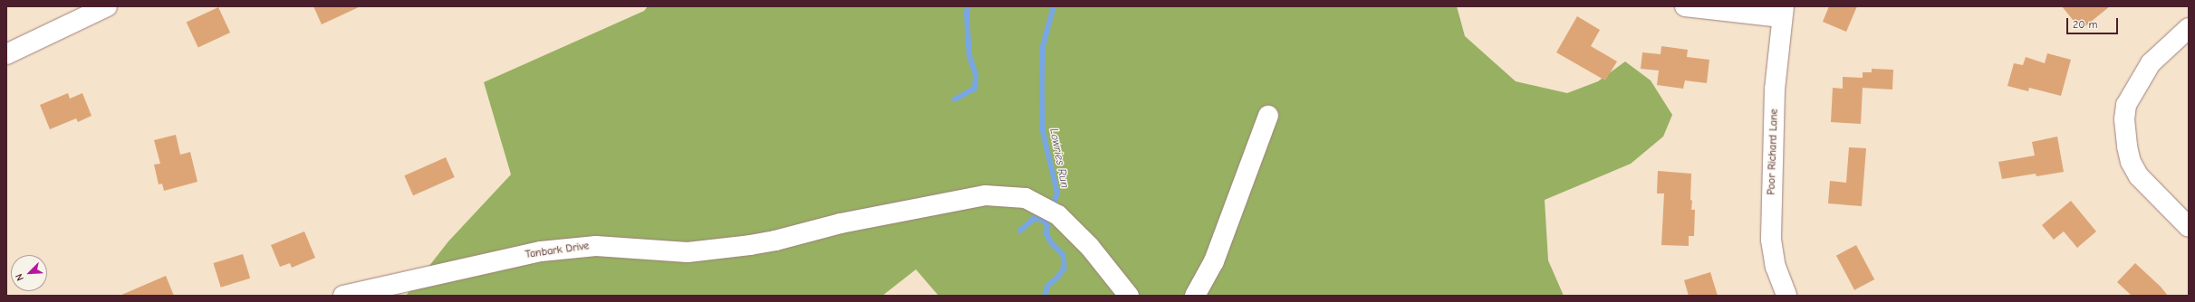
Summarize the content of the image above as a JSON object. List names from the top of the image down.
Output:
{
  "streets": {
    "street": ["Poor Richard Lane", "Tanbark Drive"]
  },
  "water": ["Lowries Run"],
  "scale_bar": "20 m",
  "north": "bottom left"
}
